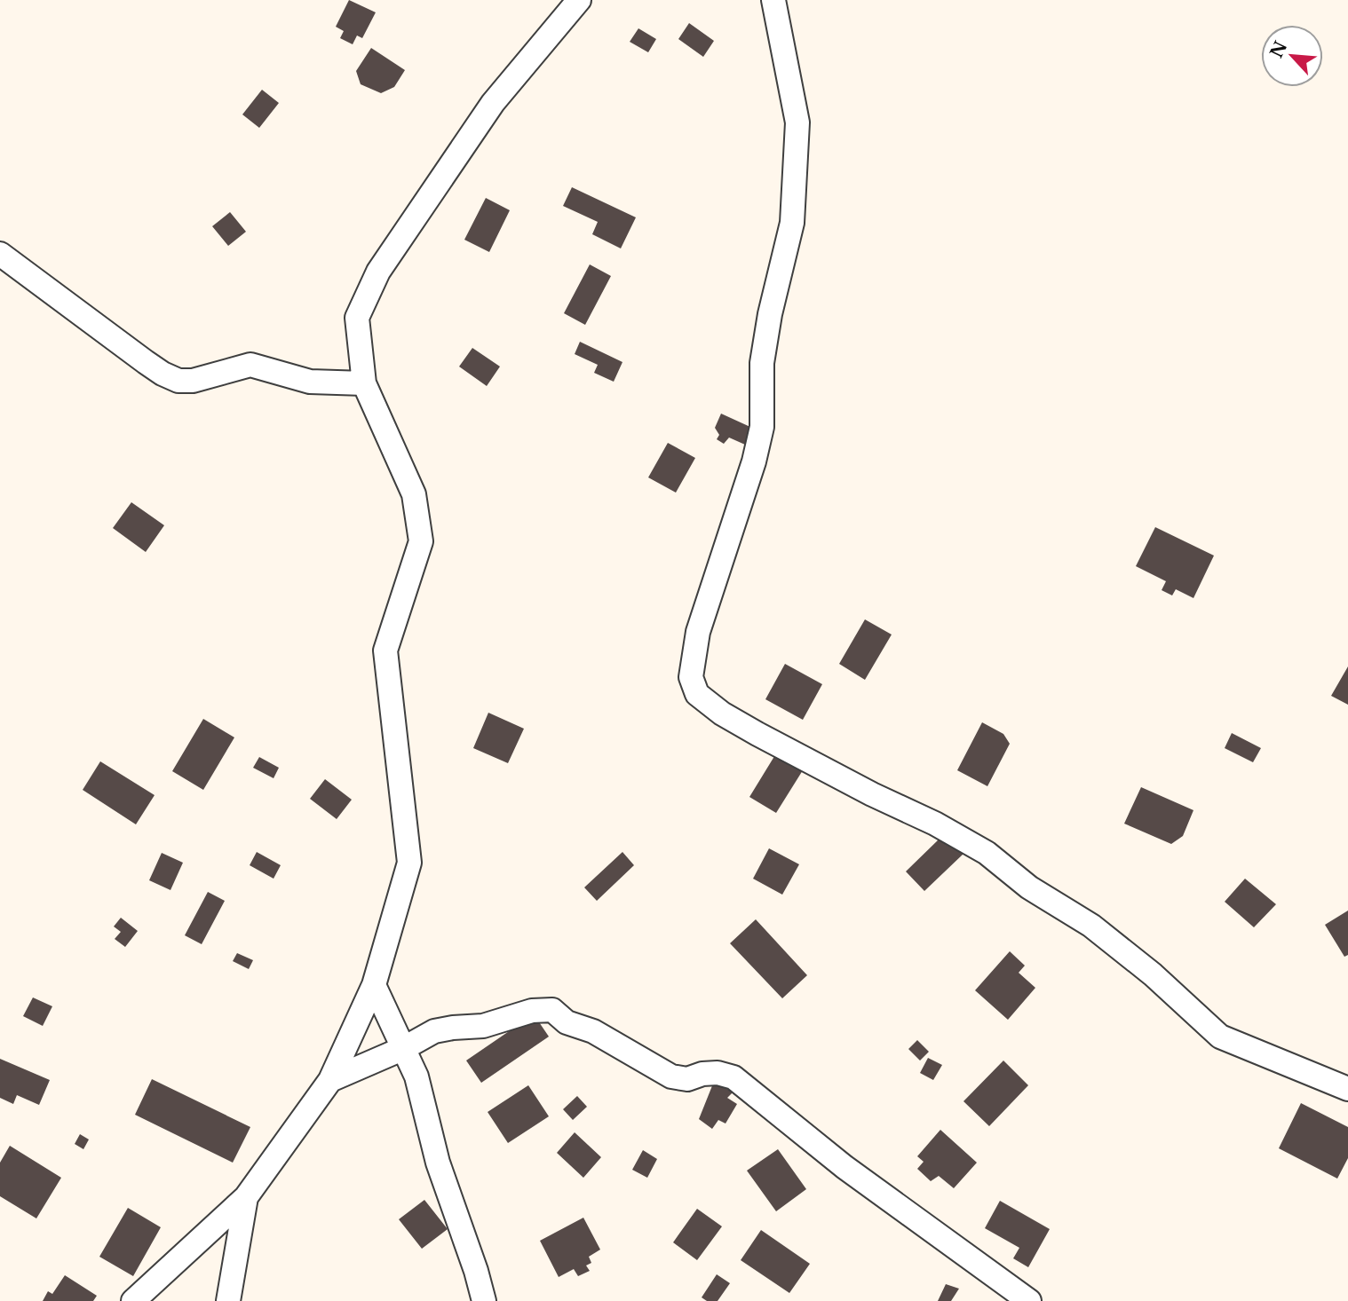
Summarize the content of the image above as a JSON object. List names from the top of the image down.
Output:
{
  "north": "top left"
}
